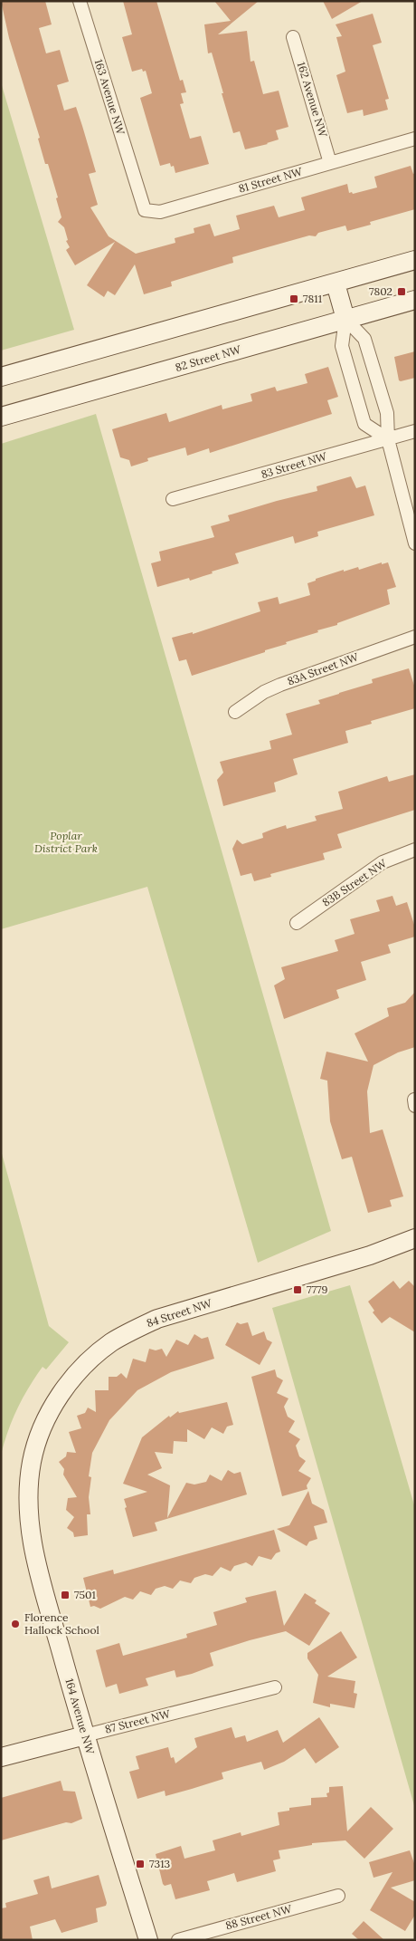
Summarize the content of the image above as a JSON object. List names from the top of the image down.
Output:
{
  "streets": {
    "street": [
      "163 Avenue NW",
      "162 Avenue NW",
      "81 Street NW",
      "82 Street NW",
      "83 Street NW",
      "83A Street NW",
      "83B Street NW",
      "84 Street NW",
      "164 Avenue NW",
      "87 Street NW",
      "88 Street NW"
    ]
  },
  "crossings": [
    ["163 Avenue NW", "81 Street NW"],
    ["162 Avenue NW", "81 Street NW"],
    ["84 Street NW", "164 Avenue NW"],
    ["164 Avenue NW", "87 Street NW"]
  ],
  "parks": ["Poplar District Park"],
  "places": {
    "transit": [
      "7802",
      "7811",
      "7779",
      "7501",
      "7313"
    ],
    "other": ["Florence Hallock School"]
  }
}
